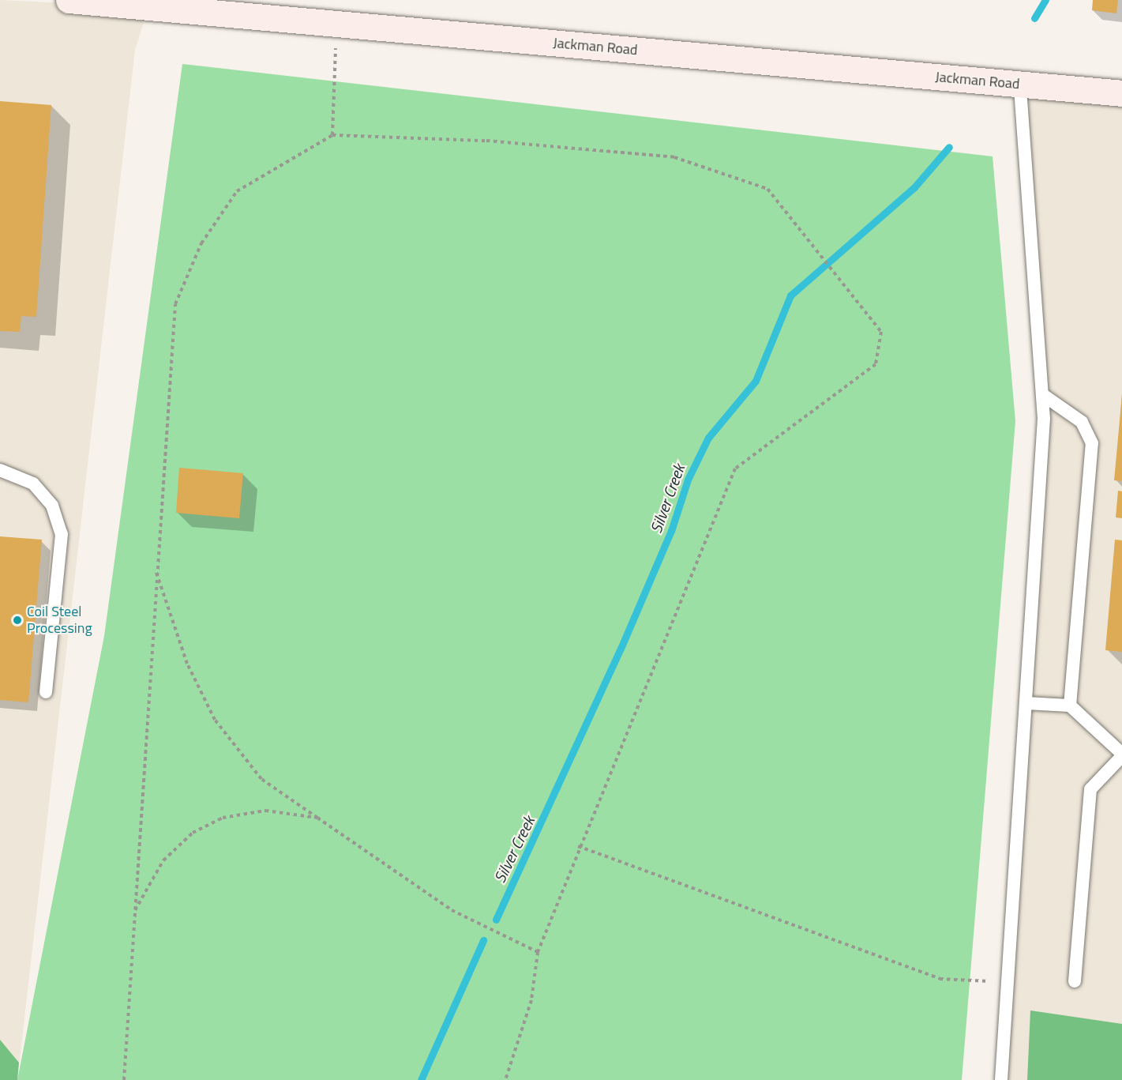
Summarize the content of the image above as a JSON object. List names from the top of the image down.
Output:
{
  "streets": {
    "main road": ["Jackman Road"]
  },
  "water": ["Silver Creek"],
  "places": ["Coil Steel Processing"]
}
